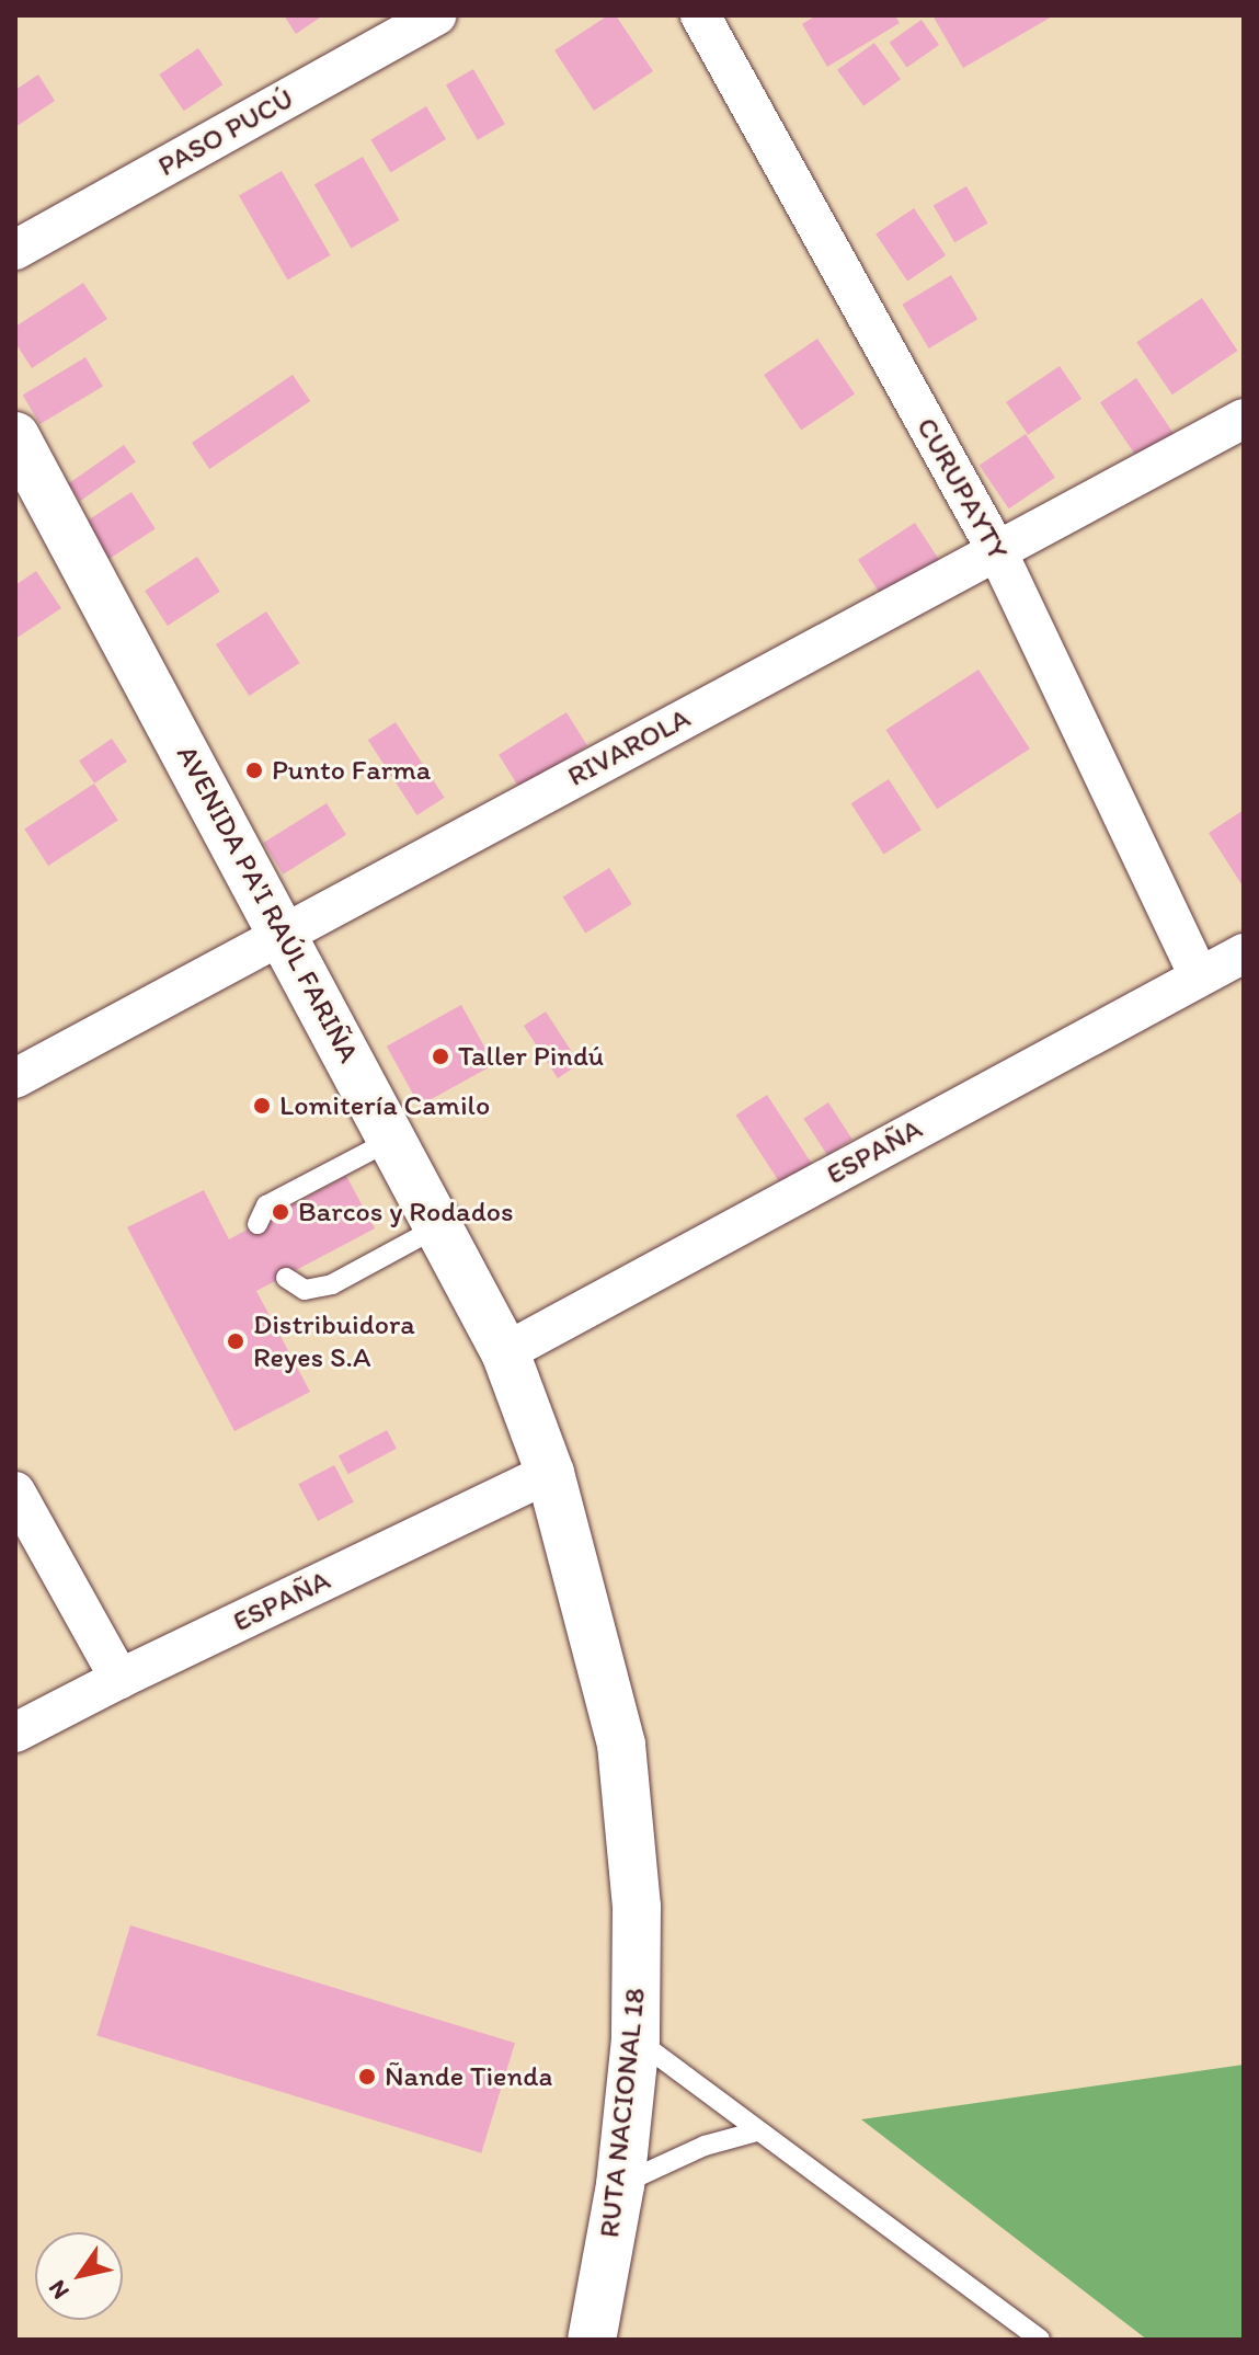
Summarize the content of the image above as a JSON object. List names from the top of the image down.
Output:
{
  "streets": {
    "highway": ["AVENIDA PA'I RAÚL FARIÑA", "RUTA NACIONAL 18"],
    "street": [
      "PASO PUCÚ",
      "CURUPAYTY",
      "RIVAROLA",
      "ESPAÑA"
    ]
  },
  "crossings": [
    ["CURUPAYTY", "RIVAROLA"],
    ["CURUPAYTY", "ESPAÑA"],
    ["RIVAROLA", "AVENIDA PA'I RAÚL FARIÑA"],
    ["AVENIDA PA'I RAÚL FARIÑA", "ESPAÑA"],
    ["AVENIDA PA'I RAÚL FARIÑA", "RUTA NACIONAL 18"],
    ["ESPAÑA", "RUTA NACIONAL 18"]
  ],
  "places": [
    "Punto Farma",
    "Taller Pindú",
    "Lomitería Camilo",
    "Barcos y Rodados",
    "Distribuidora Reyes S.A",
    "Ñande Tienda"
  ],
  "north": "bottom left"
}
